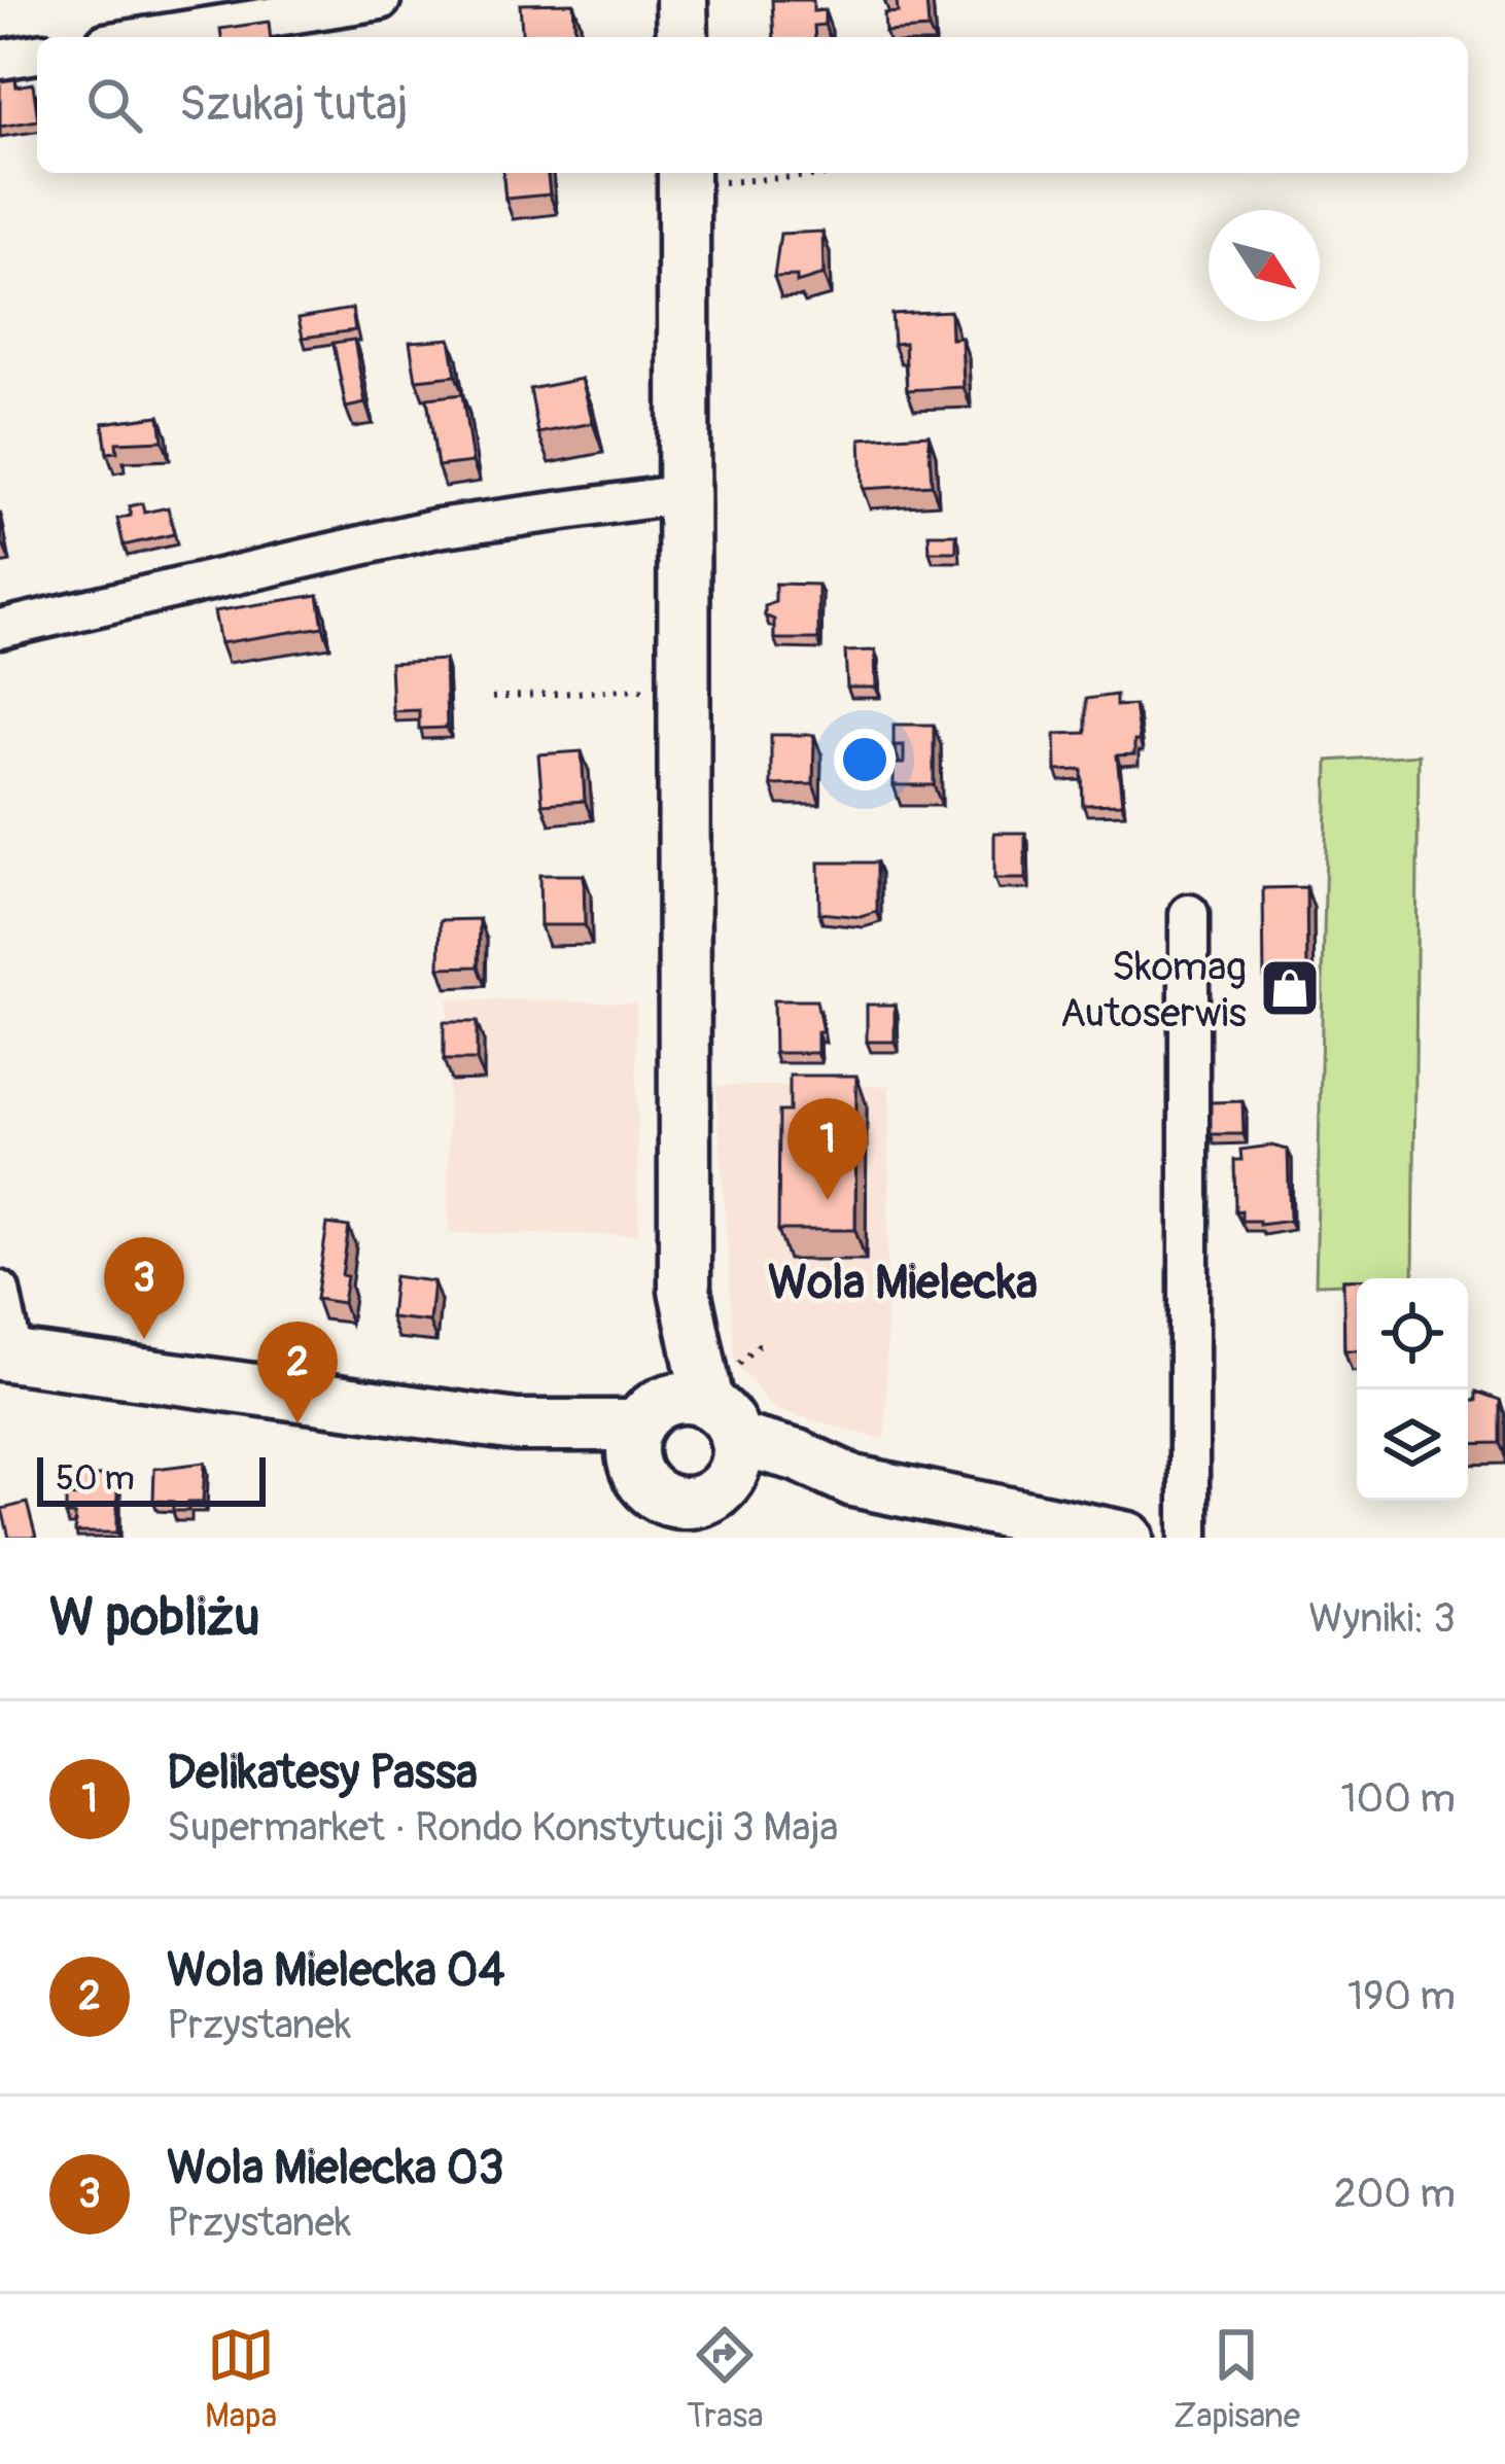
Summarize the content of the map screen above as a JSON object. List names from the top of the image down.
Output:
{
  "districts": ["Wola Mielecka"],
  "places": {
    "shop": ["Skomag Autoserwis"]
  },
  "scale_bar": "50 m",
  "north": "bottom right",
  "page": {
    "search": "Szukaj tutaj",
    "pins": ["1", "3", "2"],
    "scale": "50 m",
    "heading": ["W pobliżu", "Wyniki: 3"],
    "list": [
      {
        "mark": "1",
        "name": "Delikatesy Passa",
        "note": "Supermarket · Rondo Konstytucji 3 Maja",
        "value": "100 m"
      },
      {
        "mark": "2",
        "name": "Wola Mielecka 04",
        "note": "Przystanek",
        "value": "190 m"
      },
      {
        "mark": "3",
        "name": "Wola Mielecka 03",
        "note": "Przystanek",
        "value": "200 m"
      }
    ],
    "nav": ["Mapa", "Trasa", "Zapisane"]
  }
}
